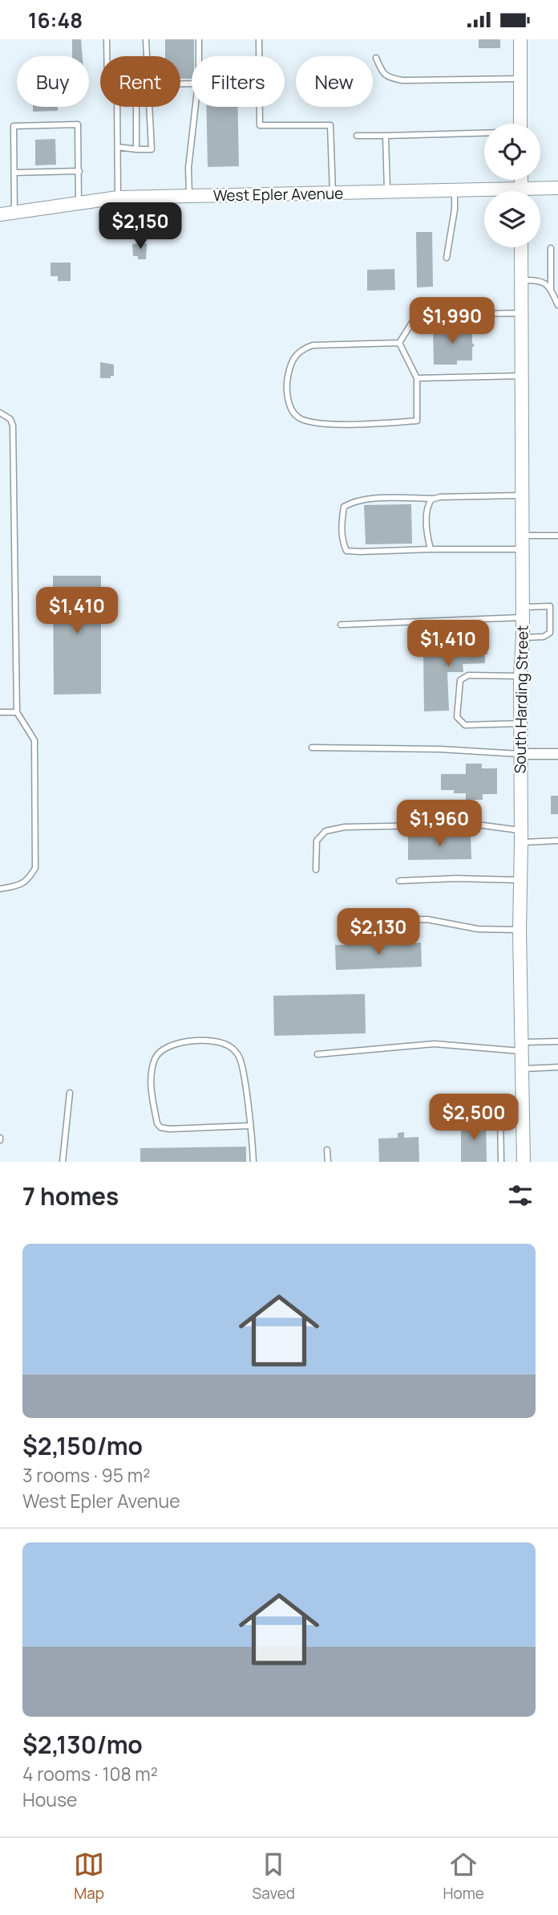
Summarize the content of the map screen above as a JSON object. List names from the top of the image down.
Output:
{
  "streets": {
    "street": ["West Epler Avenue", "South Harding Street"]
  },
  "page": {
    "status": "16:48",
    "chip": [
      "Buy",
      "Rent",
      "Filters",
      "New"
    ],
    "price": [
      "$2,150",
      "$1,990",
      "$1,410",
      "$1,410",
      "$1,960",
      "$2,130",
      "$2,500"
    ],
    "heading": "7 homes",
    "list": [
      {
        "name": "$2,150/mo",
        "note": "3 rooms · 95 m² · West Epler Avenue"
      },
      {
        "name": "$2,130/mo",
        "note": "4 rooms · 108 m² · House"
      }
    ],
    "tabs": ["Map", "Saved", "Home"]
  }
}
